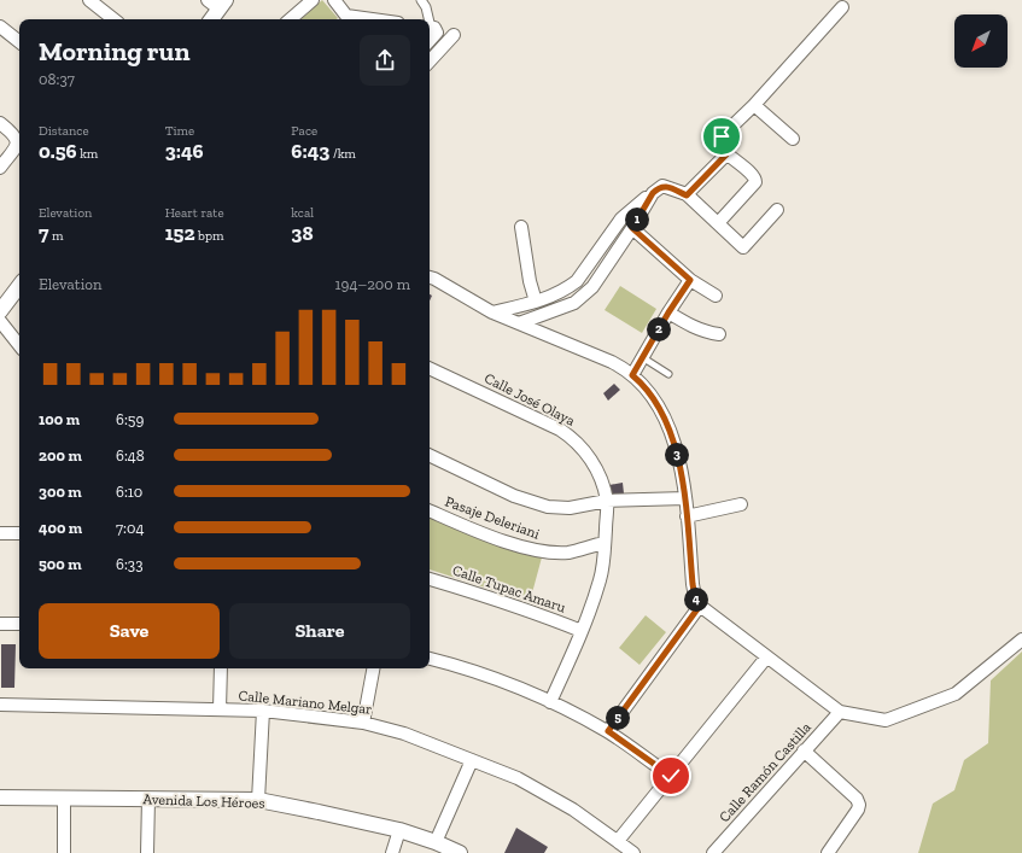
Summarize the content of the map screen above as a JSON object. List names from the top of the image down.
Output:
{
  "streets": {
    "street": [
      "Calle José Olaya",
      "Pasaje Deleriani",
      "Calle Tupac Amaru",
      "Calle Mariano Melgar",
      "Calle Ramón Castilla",
      "Avenida Los Héroes"
    ]
  },
  "crossings": [
    ["Calle José Olaya", "Pasaje Deleriani"],
    ["Calle José Olaya", "Calle Tupac Amaru"]
  ],
  "north": "bottom left",
  "page": {
    "heading": ["Morning run", "08:37"],
    "stats": [
      ["Distance", "0.56 km"],
      ["Time", "3:46"],
      ["Pace", "6:43 /km"],
      ["Elevation", "7 m"],
      ["Heart rate", "152 bpm"],
      ["kcal", "38"]
    ],
    "pins": [
      "1",
      "2",
      "3",
      "4",
      "5"
    ],
    "chart": ["Elevation", "194–200 m"],
    "list": [
      {
        "name": "100 m",
        "note": "6:59"
      },
      {
        "name": "200 m",
        "note": "6:48"
      },
      {
        "name": "300 m",
        "note": "6:10"
      },
      {
        "name": "400 m",
        "note": "7:04"
      },
      {
        "name": "500 m",
        "note": "6:33"
      }
    ],
    "buttons": ["Save", "Share"]
  }
}
